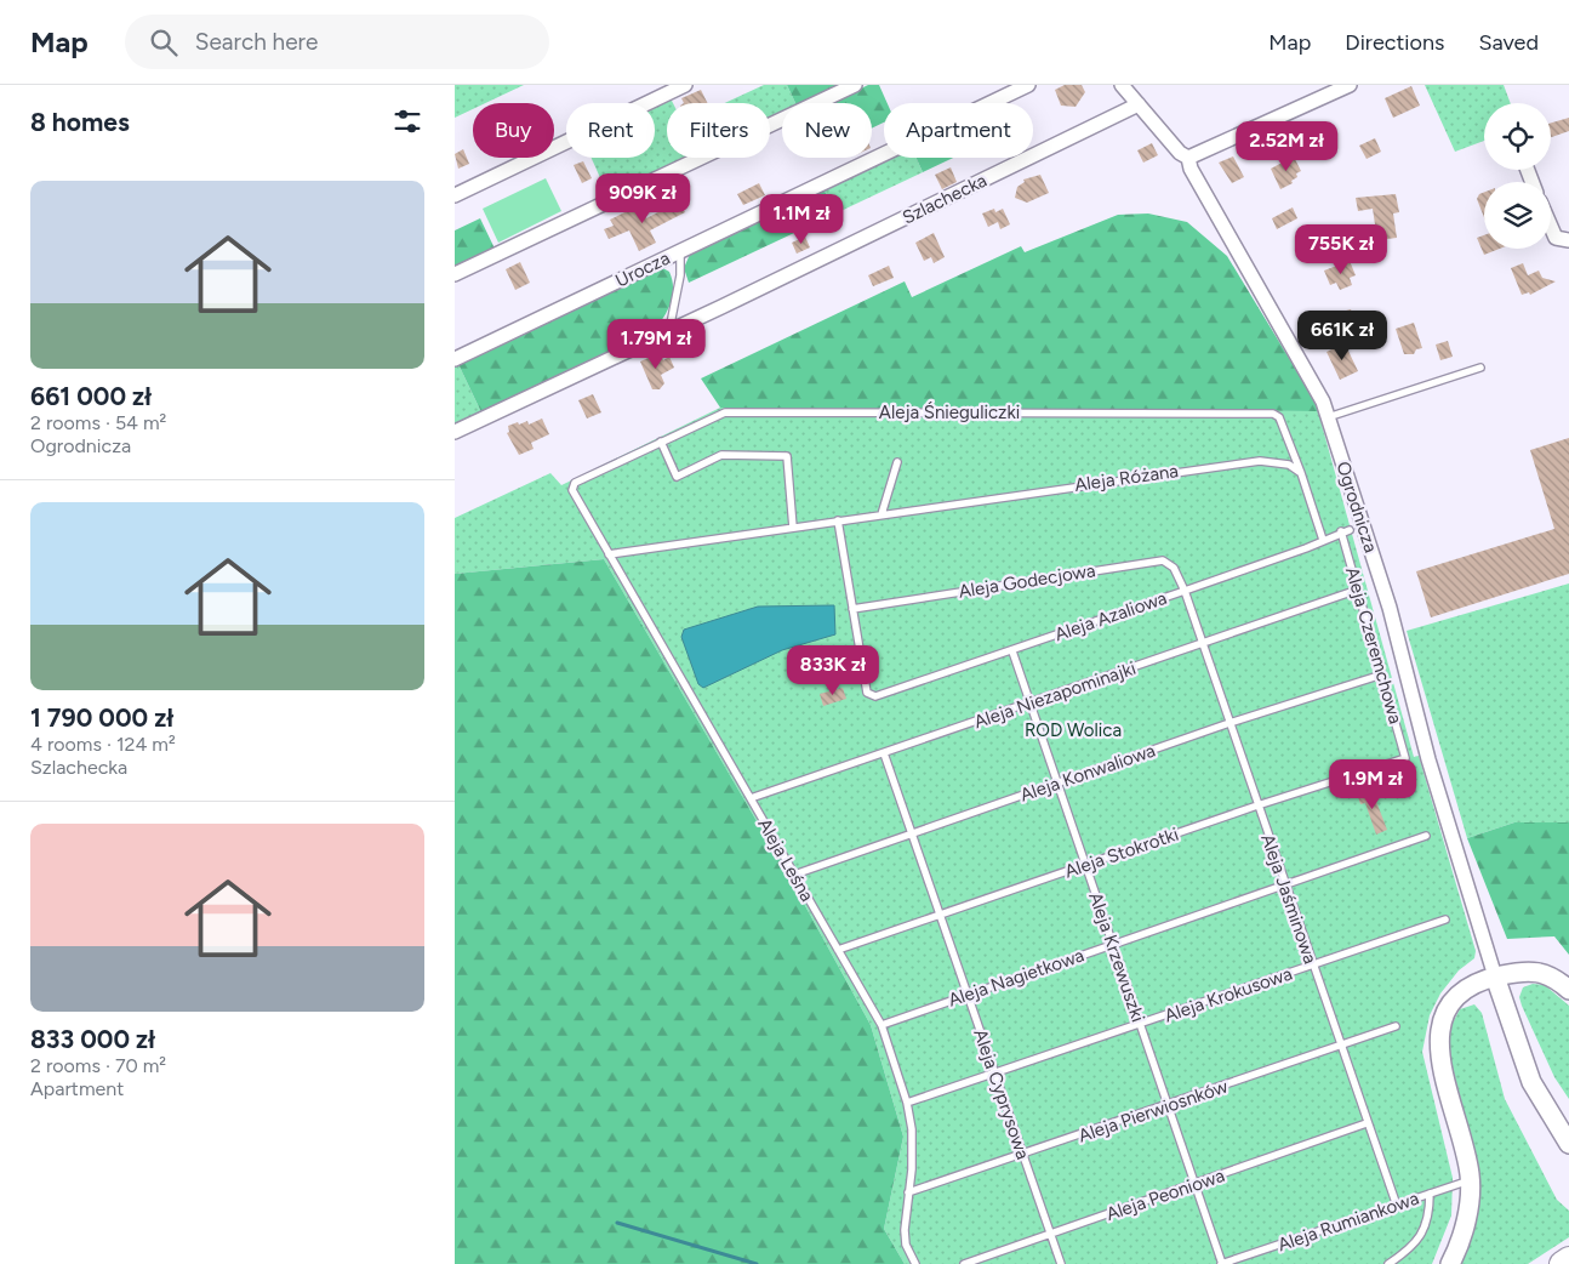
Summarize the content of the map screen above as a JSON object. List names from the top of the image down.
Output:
{
  "streets": {
    "street": ["Szlachecka", "Urocza", "Ogrodnicza"],
    "lane": [
      "Aleja Śnieguliczki",
      "Aleja Różana",
      "Aleja Godecjowa",
      "Aleja Azaliowa",
      "Aleja Czeremchowa",
      "Aleja Niezapominajki",
      "Aleja Konwaliowa",
      "Aleja Stokrotki",
      "Aleja Leśna",
      "Aleja Jaśminowa",
      "Aleja Krzewuszki",
      "Aleja Nagietkowa",
      "Aleja Krokusowa",
      "Aleja Cyprysowa",
      "Aleja Pierwiosnków",
      "Aleja Peoniowa",
      "Aleja Rumiankowa"
    ]
  },
  "crossings": [
    ["Szlachecka", "Ogrodnicza"],
    ["Aleja Śnieguliczki", "Aleja Różana"],
    ["Aleja Śnieguliczki", "Aleja Leśna"],
    ["Aleja Różana", "Aleja Leśna"],
    ["Aleja Godecjowa", "Aleja Azaliowa"],
    ["Aleja Godecjowa", "Aleja Jaśminowa"],
    ["Aleja Azaliowa", "Aleja Czeremchowa"],
    ["Aleja Azaliowa", "Aleja Jaśminowa"],
    ["Aleja Azaliowa", "Aleja Krzewuszki"],
    ["Aleja Czeremchowa", "Aleja Niezapominajki"],
    ["Aleja Czeremchowa", "Aleja Konwaliowa"],
    ["Aleja Czeremchowa", "Aleja Stokrotki"],
    ["Aleja Niezapominajki", "Aleja Leśna"],
    ["Aleja Niezapominajki", "Aleja Jaśminowa"],
    ["Aleja Niezapominajki", "Aleja Krzewuszki"],
    ["Aleja Niezapominajki", "Aleja Cyprysowa"],
    ["Aleja Konwaliowa", "Aleja Leśna"],
    ["Aleja Konwaliowa", "Aleja Jaśminowa"],
    ["Aleja Konwaliowa", "Aleja Krzewuszki"],
    ["Aleja Konwaliowa", "Aleja Cyprysowa"],
    ["Aleja Stokrotki", "Aleja Leśna"],
    ["Aleja Stokrotki", "Aleja Jaśminowa"],
    ["Aleja Stokrotki", "Aleja Krzewuszki"],
    ["Aleja Stokrotki", "Aleja Cyprysowa"],
    ["Aleja Leśna", "Aleja Nagietkowa"],
    ["Aleja Leśna", "Aleja Krokusowa"],
    ["Aleja Leśna", "Aleja Pierwiosnków"],
    ["Aleja Jaśminowa", "Aleja Nagietkowa"],
    ["Aleja Jaśminowa", "Aleja Krokusowa"],
    ["Aleja Jaśminowa", "Aleja Pierwiosnków"],
    ["Aleja Jaśminowa", "Aleja Peoniowa"],
    ["Aleja Jaśminowa", "Aleja Rumiankowa"],
    ["Aleja Krzewuszki", "Aleja Nagietkowa"],
    ["Aleja Krzewuszki", "Aleja Krokusowa"],
    ["Aleja Krzewuszki", "Aleja Pierwiosnków"],
    ["Aleja Krzewuszki", "Aleja Peoniowa"],
    ["Aleja Krzewuszki", "Aleja Rumiankowa"],
    ["Aleja Nagietkowa", "Aleja Cyprysowa"],
    ["Aleja Krokusowa", "Aleja Cyprysowa"],
    ["Aleja Cyprysowa", "Aleja Pierwiosnków"],
    ["Aleja Cyprysowa", "Aleja Peoniowa"]
  ],
  "parks": ["ROD Wolica"],
  "page": {
    "header": "Map",
    "search": "Search here",
    "nav": ["Map", "Directions", "Saved"],
    "heading": "8 homes",
    "chip": [
      "Buy",
      "Rent",
      "Filters",
      "New",
      "Apartment"
    ],
    "price": [
      "2.52M zł",
      "909K zł",
      "1.1M zł",
      "755K zł",
      "661K zł",
      "1.79M zł",
      "833K zł",
      "1.9M zł"
    ],
    "list": [
      {
        "name": "661 000 zł",
        "note": "2 rooms · 54 m² · Ogrodnicza"
      },
      {
        "name": "1 790 000 zł",
        "note": "4 rooms · 124 m² · Szlachecka"
      },
      {
        "name": "833 000 zł",
        "note": "2 rooms · 70 m² · Apartment"
      }
    ]
  }
}
